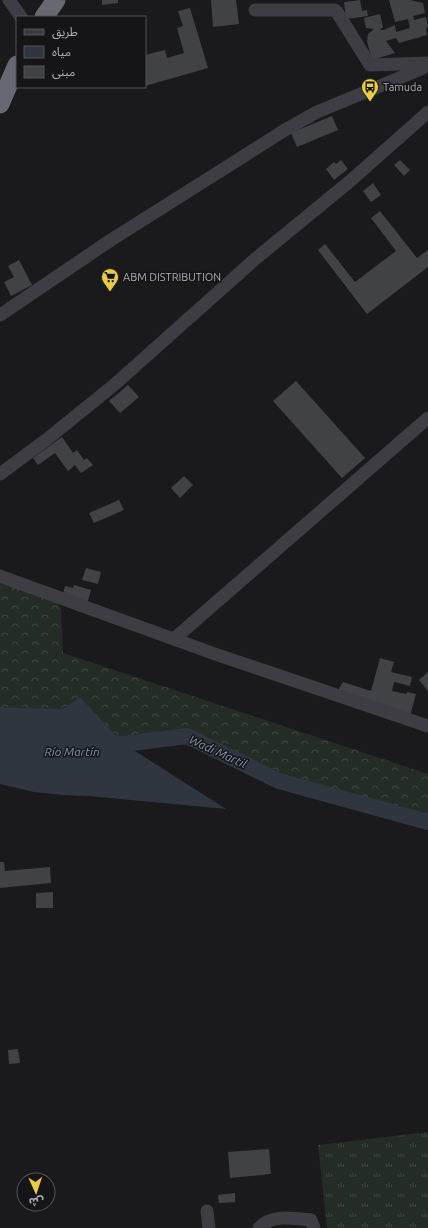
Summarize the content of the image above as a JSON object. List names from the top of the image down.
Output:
{
  "water": ["Río Martín", "Wadi Martil"],
  "places": {
    "bus stop": ["Tamuda"],
    "supermarket": ["ABM DISTRIBUTION"]
  },
  "legend": ["طريق", "مياه", "مبنى"],
  "north": "bottom"
}
